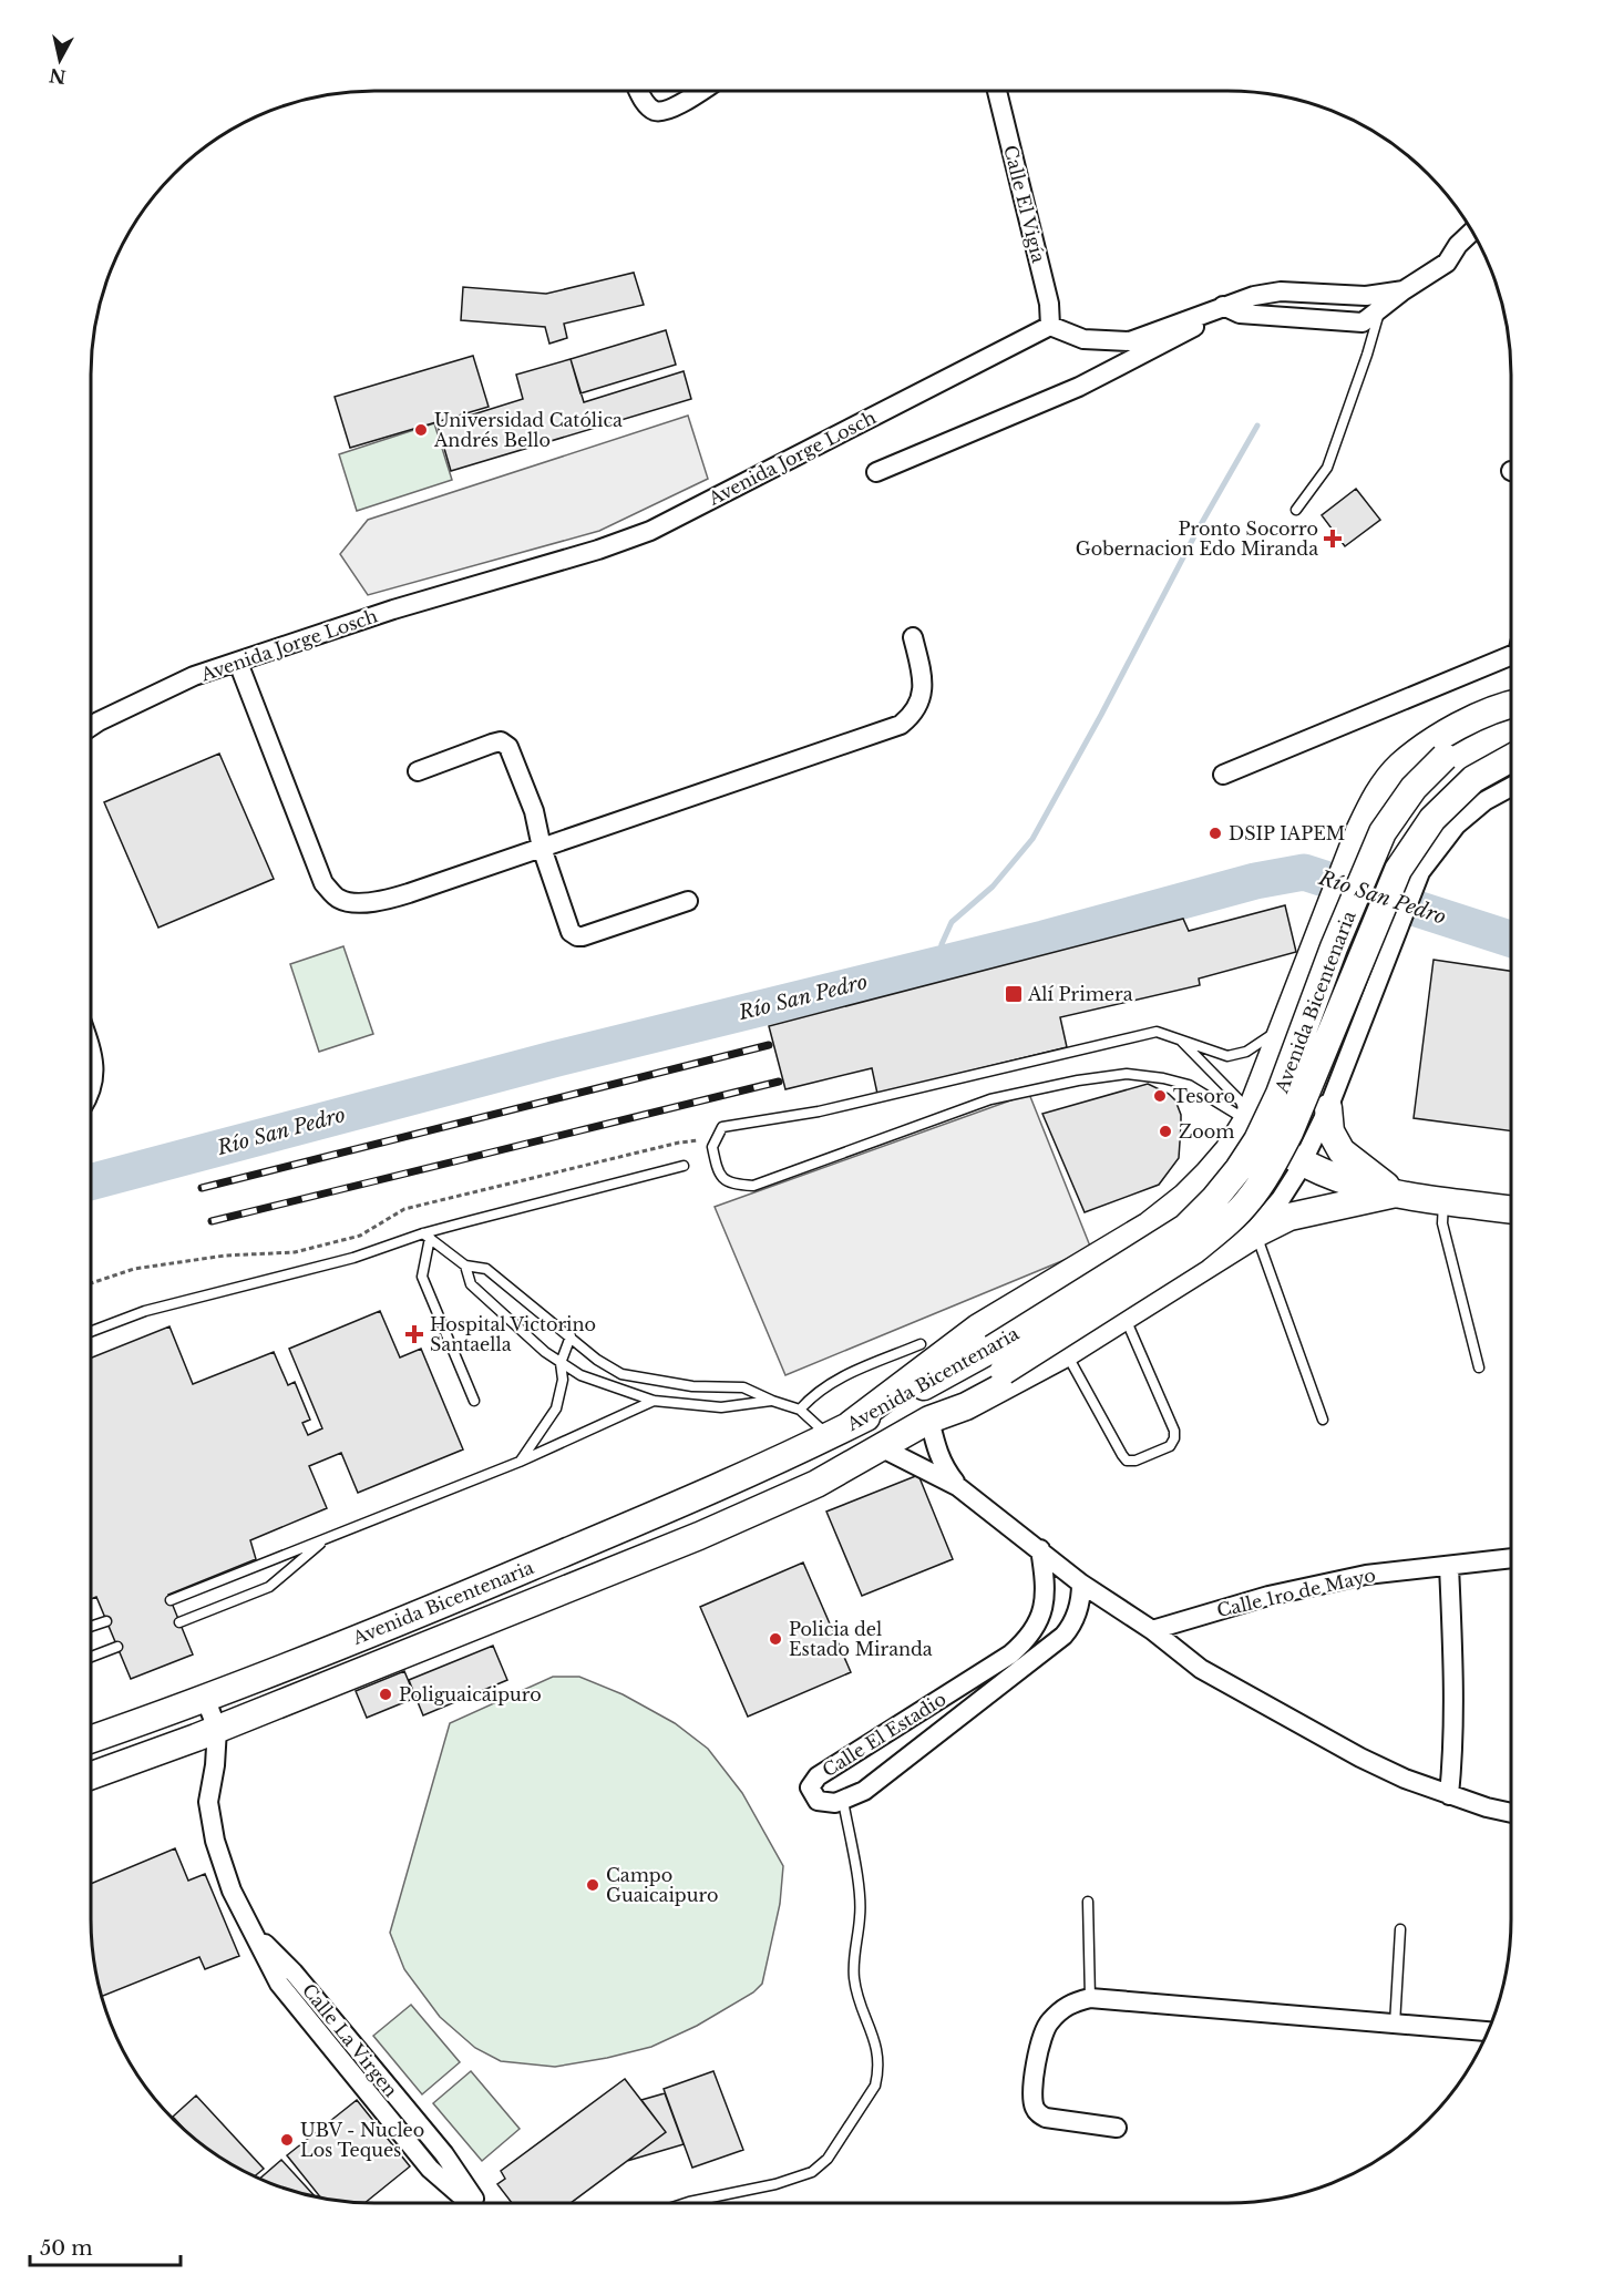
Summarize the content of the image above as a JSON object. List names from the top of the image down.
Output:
{
  "streets": {
    "main road": ["Avenida Bicentenaria"],
    "street": [
      "Calle El Vigía",
      "Avenida Jorge Losch",
      "Calle 1ro de Mayo",
      "Calle El Estadio",
      "Calle La Virgen"
    ]
  },
  "crossings": [
    ["Calle El Vigía", "Avenida Jorge Losch"],
    ["Avenida Bicentenaria", "Calle La Virgen"]
  ],
  "water": ["Río San Pedro"],
  "places": {
    "other": [
      "Universidad Católica Andrés Bello",
      "DSIP IAPEM",
      "Tesoro",
      "Zoom",
      "Policia del Estado Miranda",
      "Poliguaicaipuro",
      "Campo Guaicaipuro",
      "UBV - Nucleo Los Teques"
    ],
    "health": ["Pronto Socorro Gobernacion Edo Miranda", "Hospital Victorino Santaella"],
    "transit": ["Alí Primera"]
  },
  "scale_bar": "50 m",
  "north": "bottom"
}
